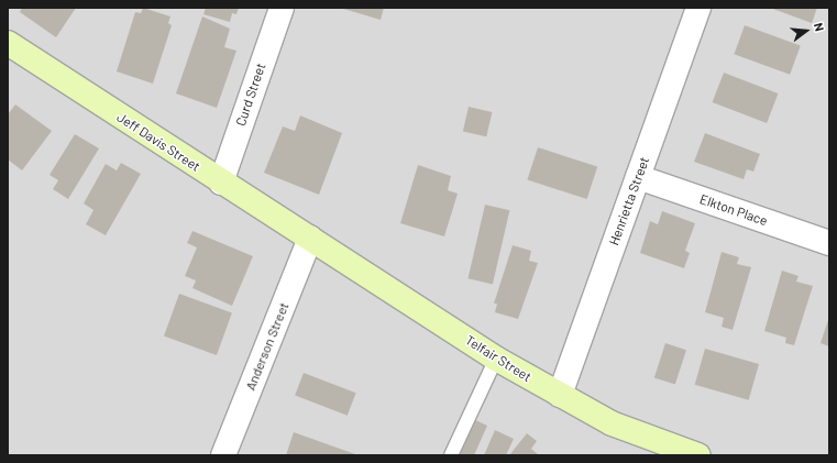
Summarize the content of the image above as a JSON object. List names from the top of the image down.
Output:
{
  "streets": {
    "street": [
      "Curd Street",
      "Jeff Davis Street",
      "Henrietta Street",
      "Elkton Place",
      "Anderson Street",
      "Telfair Street"
    ]
  },
  "crossings": [
    ["Curd Street", "Jeff Davis Street"],
    ["Jeff Davis Street", "Anderson Street"],
    ["Jeff Davis Street", "Telfair Street"],
    ["Henrietta Street", "Elkton Place"],
    ["Henrietta Street", "Telfair Street"],
    ["Anderson Street", "Telfair Street"]
  ],
  "north": "right"
}
